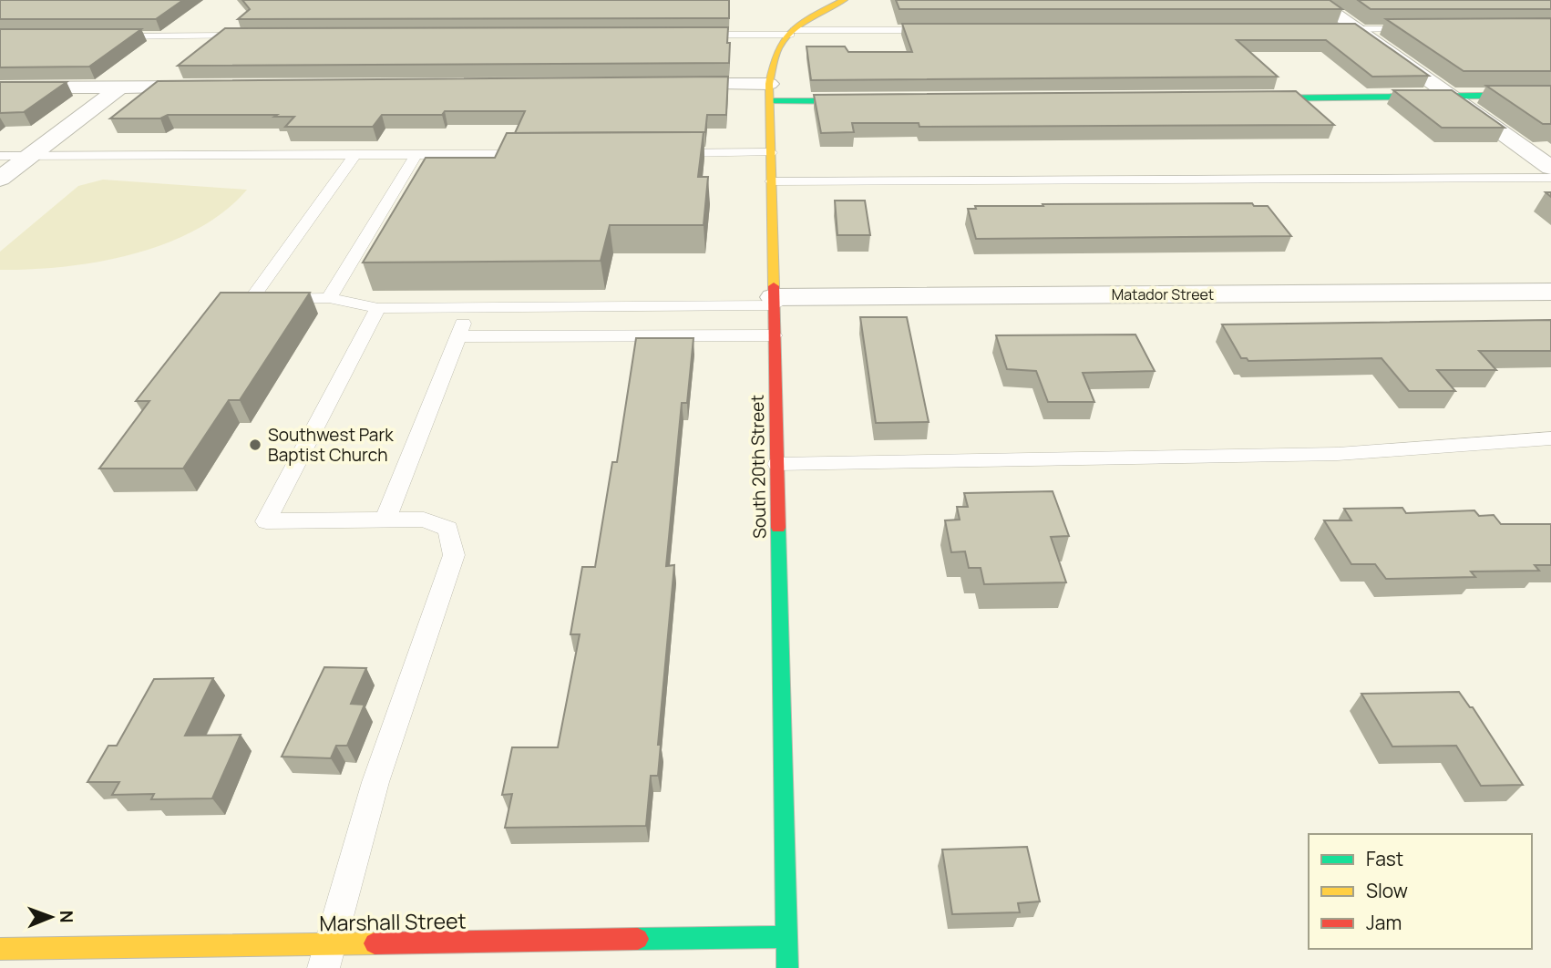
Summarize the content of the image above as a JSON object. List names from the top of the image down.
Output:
{
  "streets": {
    "street": ["Matador Street", "South 20th Street", "Marshall Street"]
  },
  "crossings": [
    ["Matador Street", "South 20th Street"],
    ["South 20th Street", "Marshall Street"]
  ],
  "places": ["Southwest Park Baptist Church"],
  "legend": ["Fast", "Slow", "Jam"],
  "north": "right"
}
